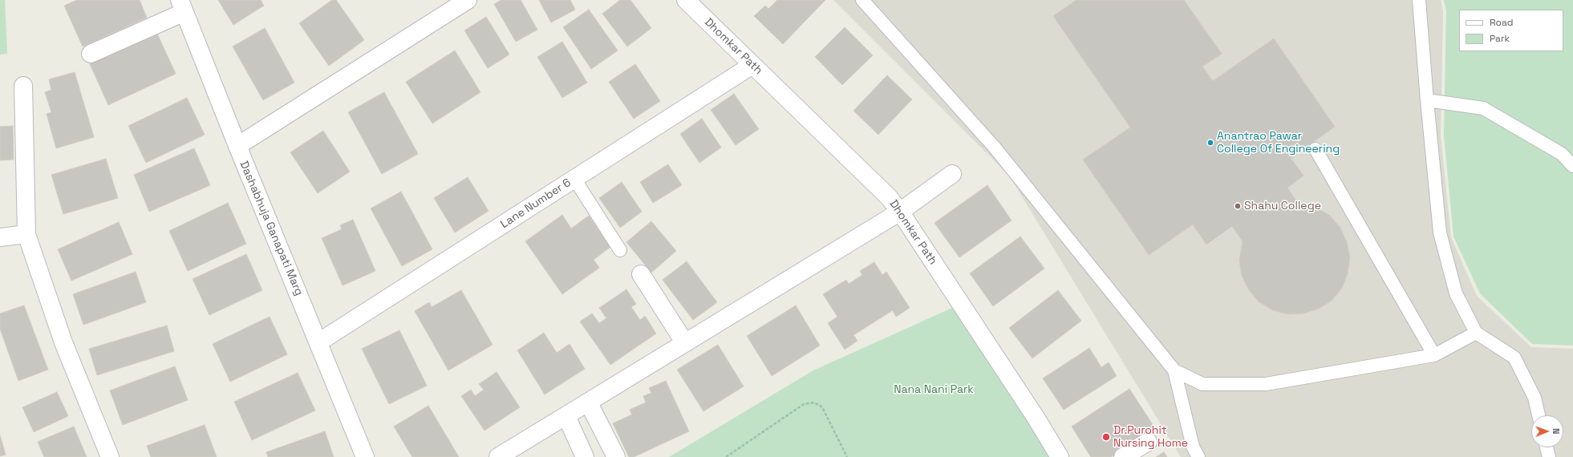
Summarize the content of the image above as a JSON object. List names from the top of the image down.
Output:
{
  "streets": {
    "street": ["Dhomkar Path", "Lane Number 6", "Dashabhuja Ganapati Marg"]
  },
  "crossings": [
    ["Dhomkar Path", "Lane Number 6"],
    ["Lane Number 6", "Dashabhuja Ganapati Marg"]
  ],
  "parks": ["Nana Nani Park"],
  "places": ["Anantrao Pawar College Of Engineering", "Shahu College", "Dr.Purohit Nursing Home"],
  "legend": ["Road", "Park"],
  "north": "right"
}
